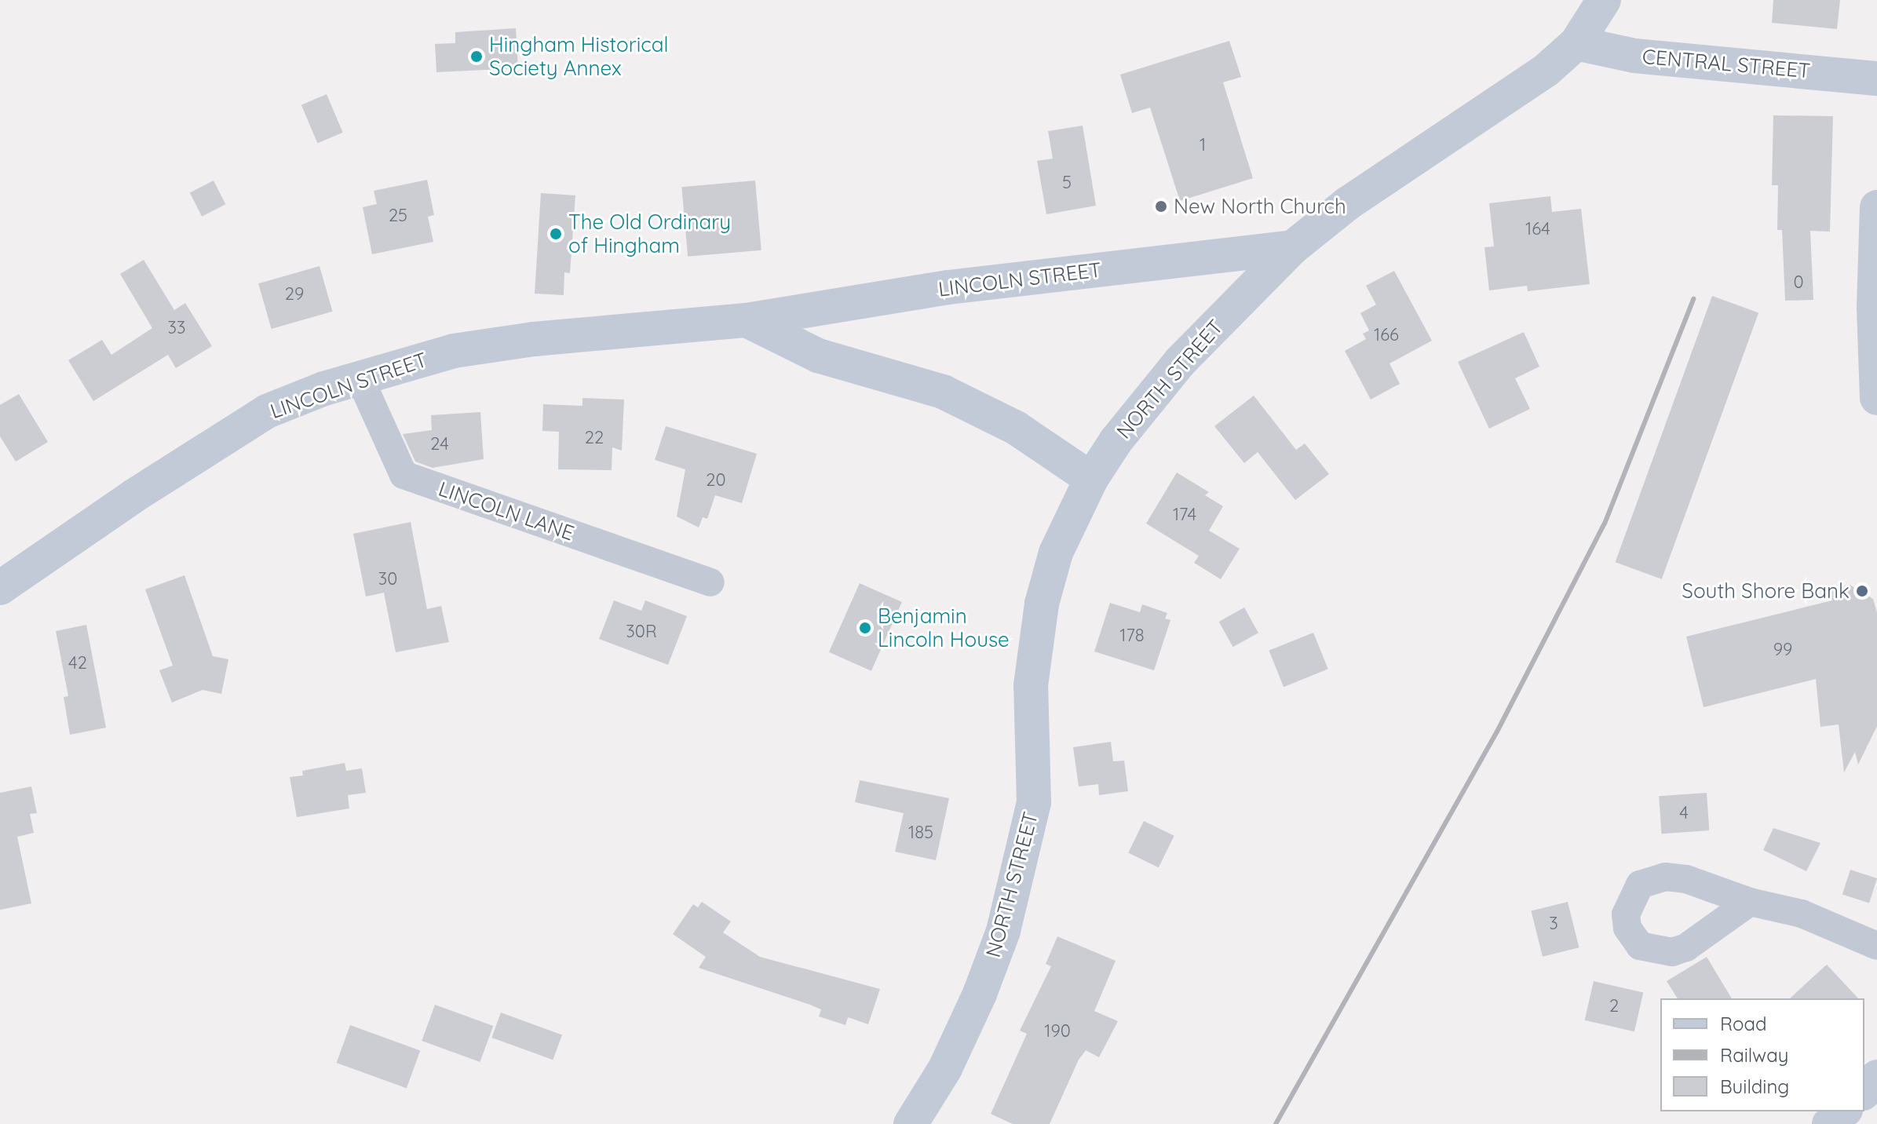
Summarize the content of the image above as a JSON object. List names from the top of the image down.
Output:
{
  "streets": {
    "main road": ["CENTRAL STREET", "LINCOLN STREET", "NORTH STREET"],
    "street": ["LINCOLN LANE"]
  },
  "crossings": [
    ["CENTRAL STREET", "NORTH STREET"],
    ["LINCOLN STREET", "NORTH STREET"],
    ["LINCOLN STREET", "LINCOLN LANE"]
  ],
  "places": [
    "Hingham Historical Society Annex",
    "New North Church",
    "The Old Ordinary of Hingham",
    "South Shore Bank",
    "Benjamin Lincoln House"
  ],
  "house_numbers": [
    "1",
    "5",
    "25",
    "164",
    "0",
    "29",
    "33",
    "166",
    "22",
    "24",
    "20",
    "174",
    "30",
    "30R",
    "178",
    "99",
    "42",
    "4",
    "185",
    "3",
    "2",
    "190"
  ],
  "legend": ["Road", "Railway", "Building"]
}
